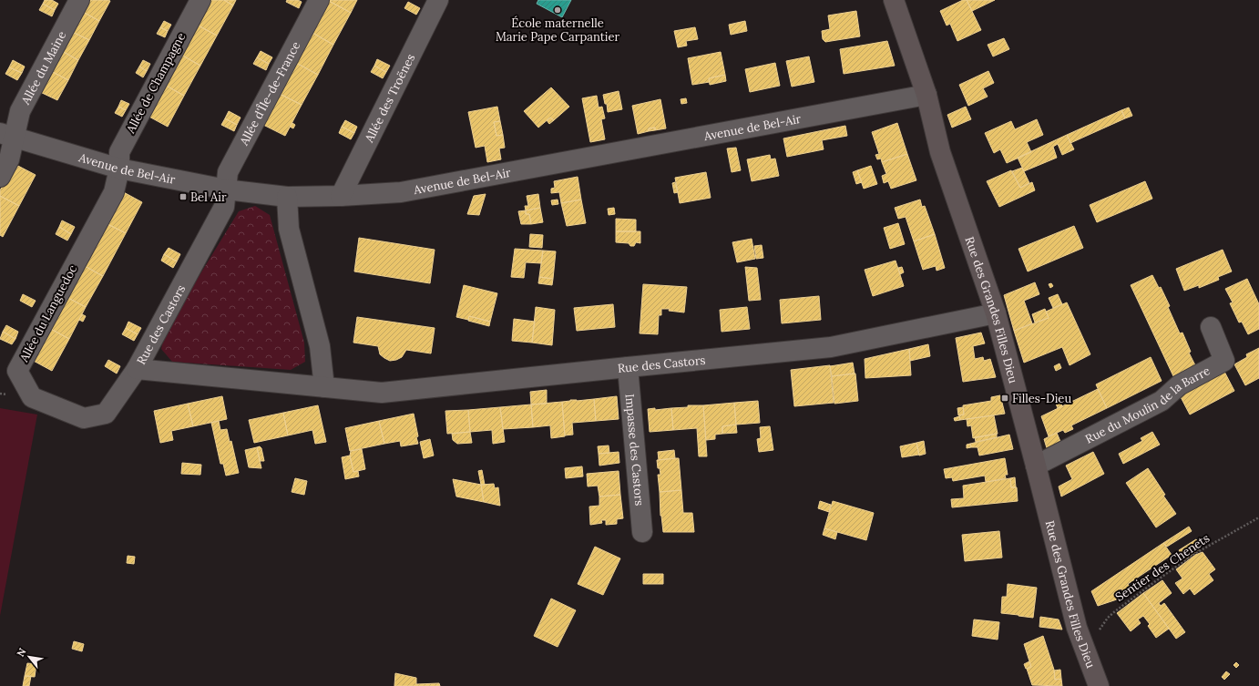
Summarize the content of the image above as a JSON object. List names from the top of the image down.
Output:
{
  "streets": {
    "main road": ["Rue des Grandes Filles Dieu"],
    "street": [
      "Allée du Maine",
      "Allée de Champagne",
      "Allée d'Île-de-France",
      "Allée des Troënes",
      "Avenue de Bel-Air",
      "Allée du Languedoc",
      "Rue des Castors",
      "Rue du Moulin de la Barre",
      "Impasse des Castors"
    ],
    "path": ["Sentier des Chenets"]
  },
  "crossings": [
    ["Allée du Maine", "Avenue de Bel-Air"],
    ["Allée de Champagne", "Avenue de Bel-Air"],
    ["Allée de Champagne", "Allée du Languedoc"],
    ["Allée d'Île-de-France", "Avenue de Bel-Air"],
    ["Allée d'Île-de-France", "Rue des Castors"],
    ["Allée des Troënes", "Avenue de Bel-Air"],
    ["Avenue de Bel-Air", "Rue des Grandes Filles Dieu"],
    ["Avenue de Bel-Air", "Allée du Languedoc"],
    ["Avenue de Bel-Air", "Rue des Castors"],
    ["Rue des Grandes Filles Dieu", "Rue des Castors"],
    ["Rue des Grandes Filles Dieu", "Rue du Moulin de la Barre"],
    ["Allée du Languedoc", "Rue des Castors"],
    ["Rue des Castors", "Impasse des Castors"]
  ],
  "places": {
    "other": ["École maternelle Marie Pape Carpantier"],
    "transit": ["Bel Air", "Filles-Dieu"]
  },
  "north": "top left"
}
